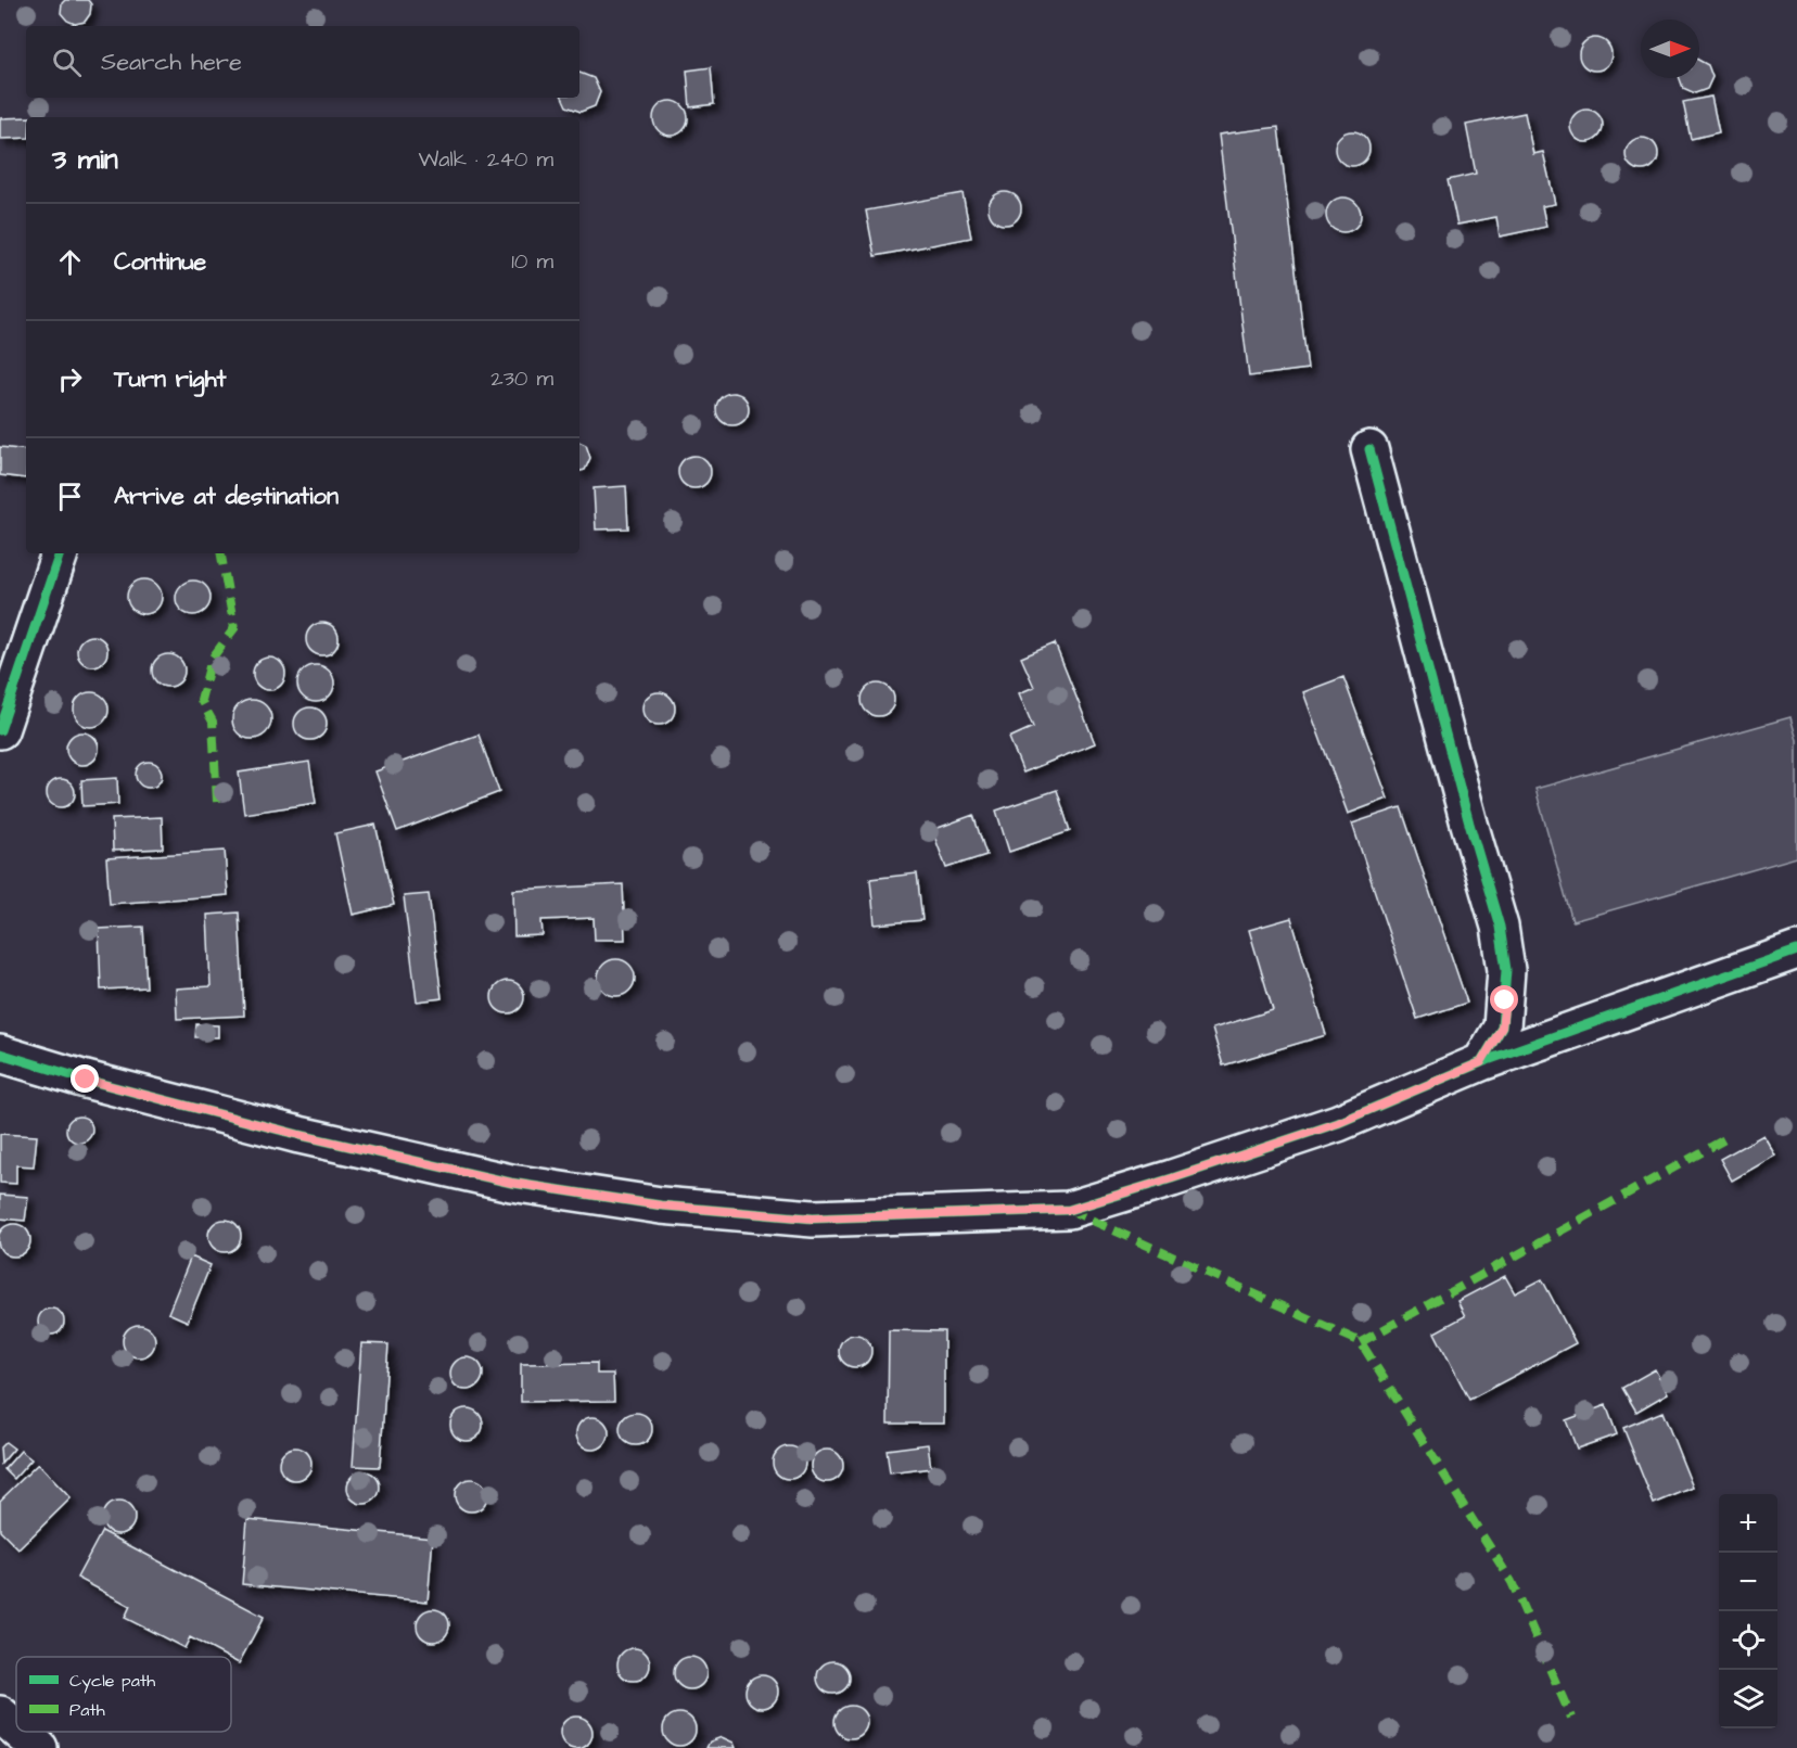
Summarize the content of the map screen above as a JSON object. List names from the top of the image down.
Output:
{
  "legend": ["Cycle path", "Path"],
  "north": "right",
  "page": {
    "search": "Search here",
    "heading": ["3 min", "Walk · 240 m"],
    "list": [
      ["Continue", "10 m"],
      ["Turn right", "230 m"],
      "Arrive at destination"
    ],
    "map_buttons": ["+", "−"]
  }
}
